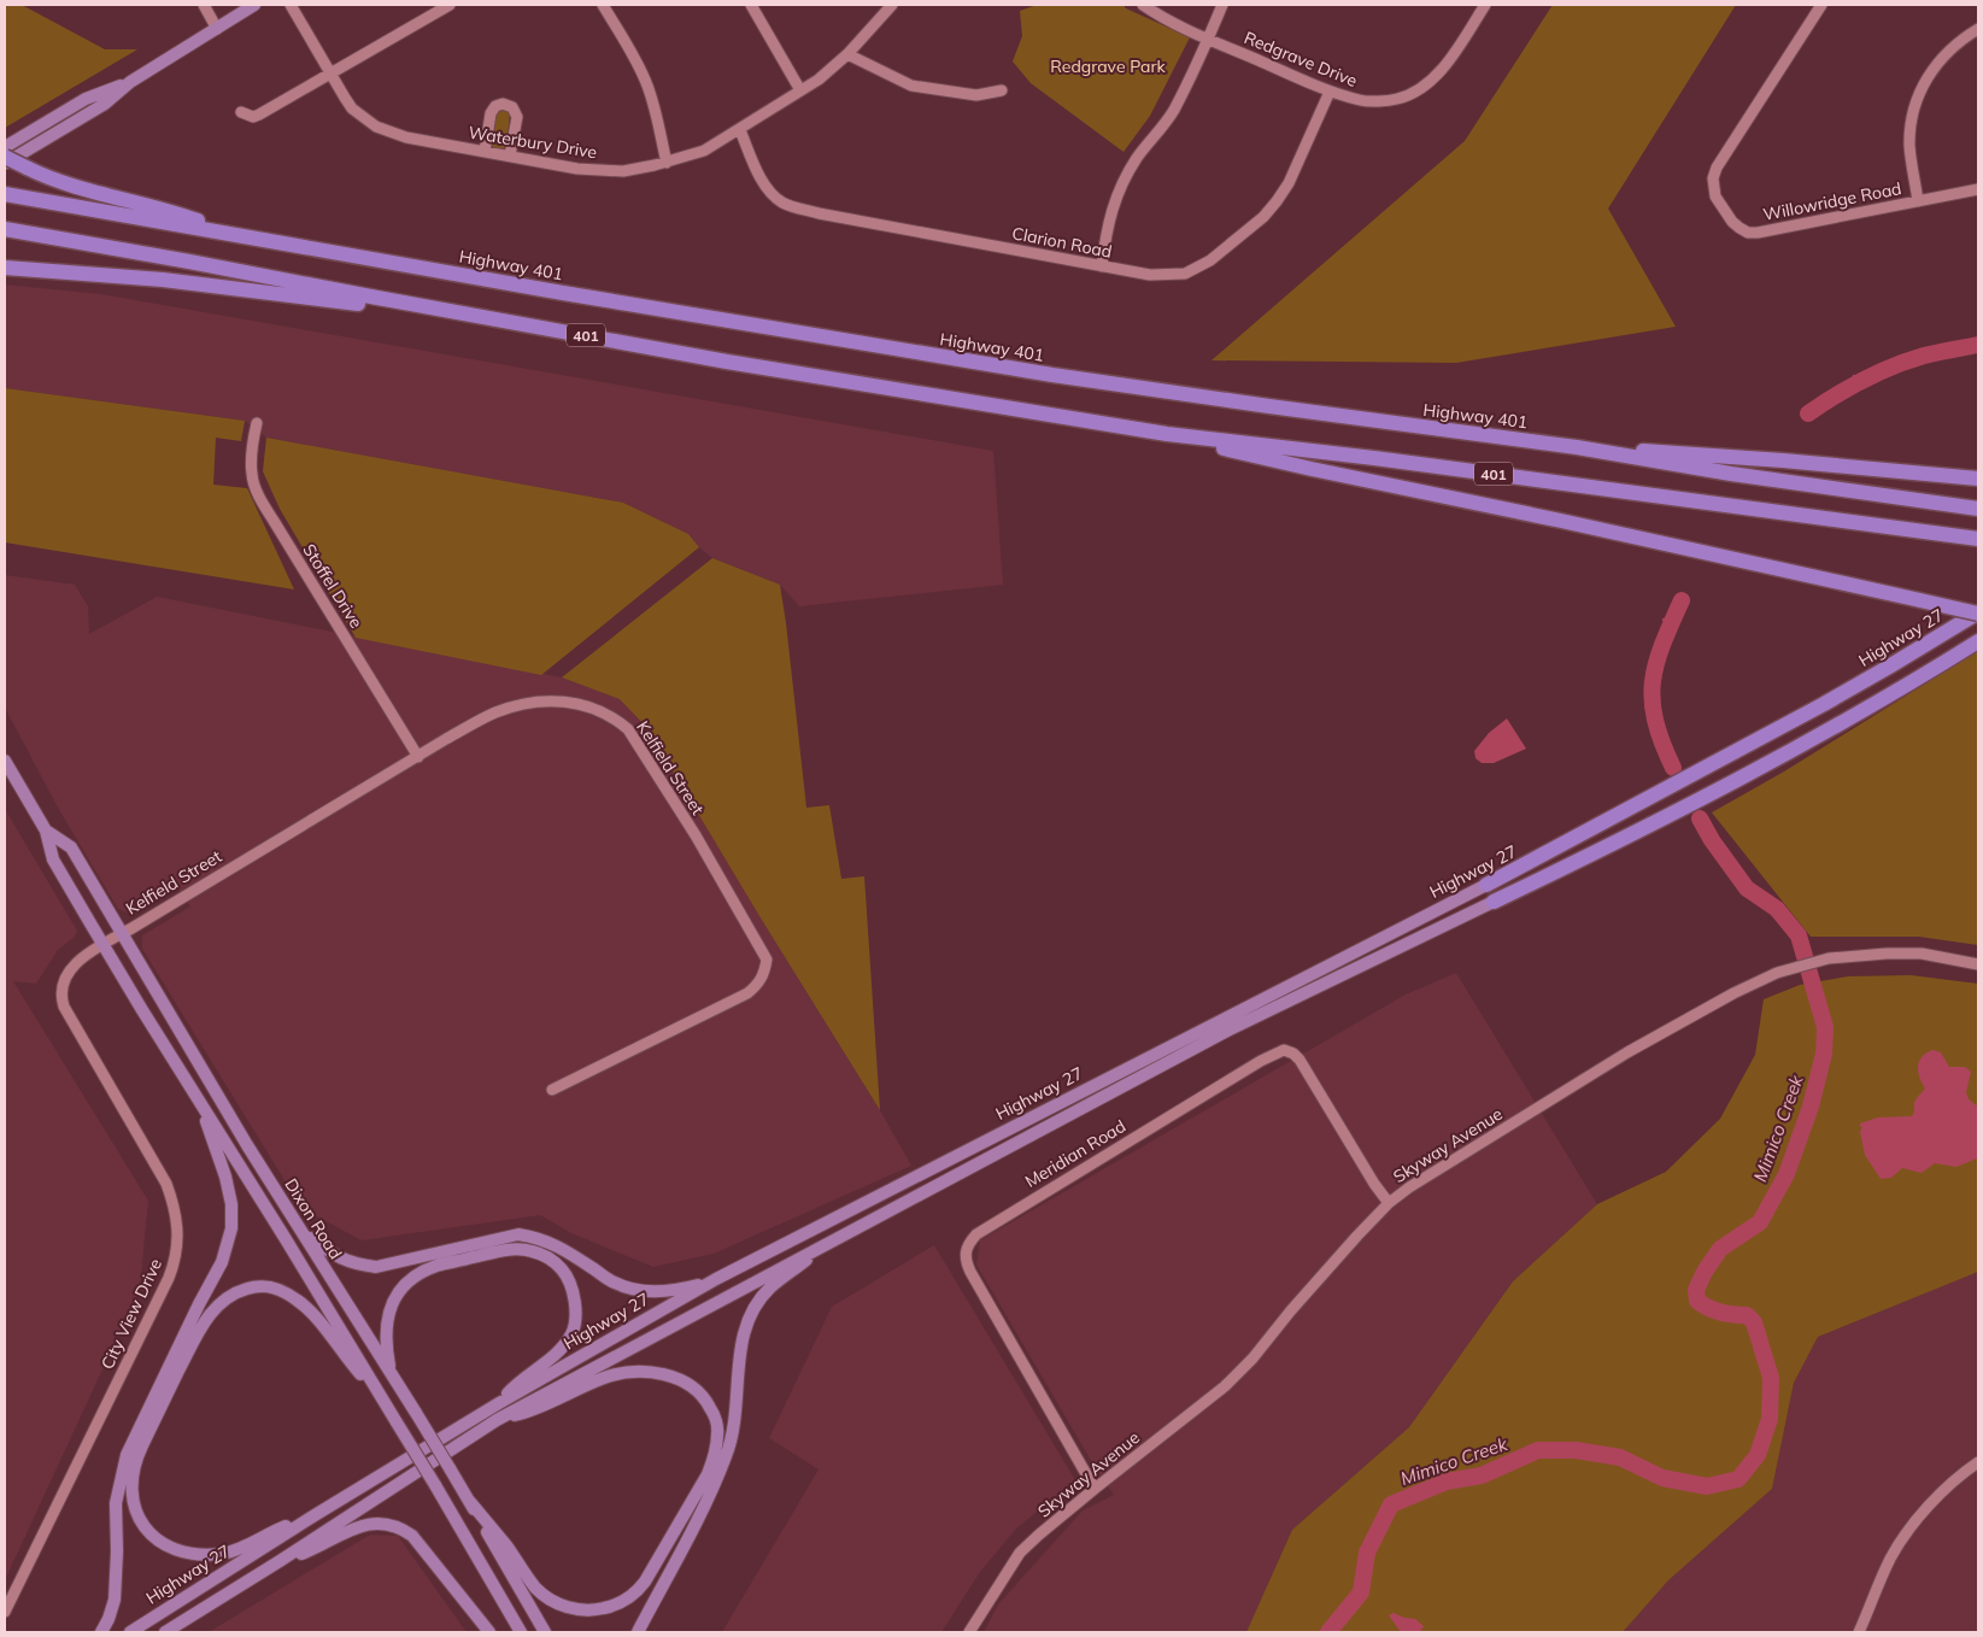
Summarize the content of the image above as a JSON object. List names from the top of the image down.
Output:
{
  "streets": {
    "highway": ["Highway 401", "401", "Highway 27"],
    "main road": ["Dixon Road"],
    "street": [
      "Redgrave Drive",
      "Waterbury Drive",
      "Willowridge Road",
      "Clarion Road",
      "Stoffel Drive",
      "Kelfield Street",
      "Skyway Avenue",
      "Meridian Road",
      "City View Drive"
    ]
  },
  "crossings": [
    ["Redgrave Drive", "Clarion Road"],
    ["Waterbury Drive", "Clarion Road"],
    ["Stoffel Drive", "Kelfield Street"],
    ["Kelfield Street", "Dixon Road"],
    ["Kelfield Street", "City View Drive"],
    ["Skyway Avenue", "Meridian Road"],
    ["Dixon Road", "City View Drive"]
  ],
  "water": ["Mimico Creek"],
  "parks": ["Redgrave Park"]
}
